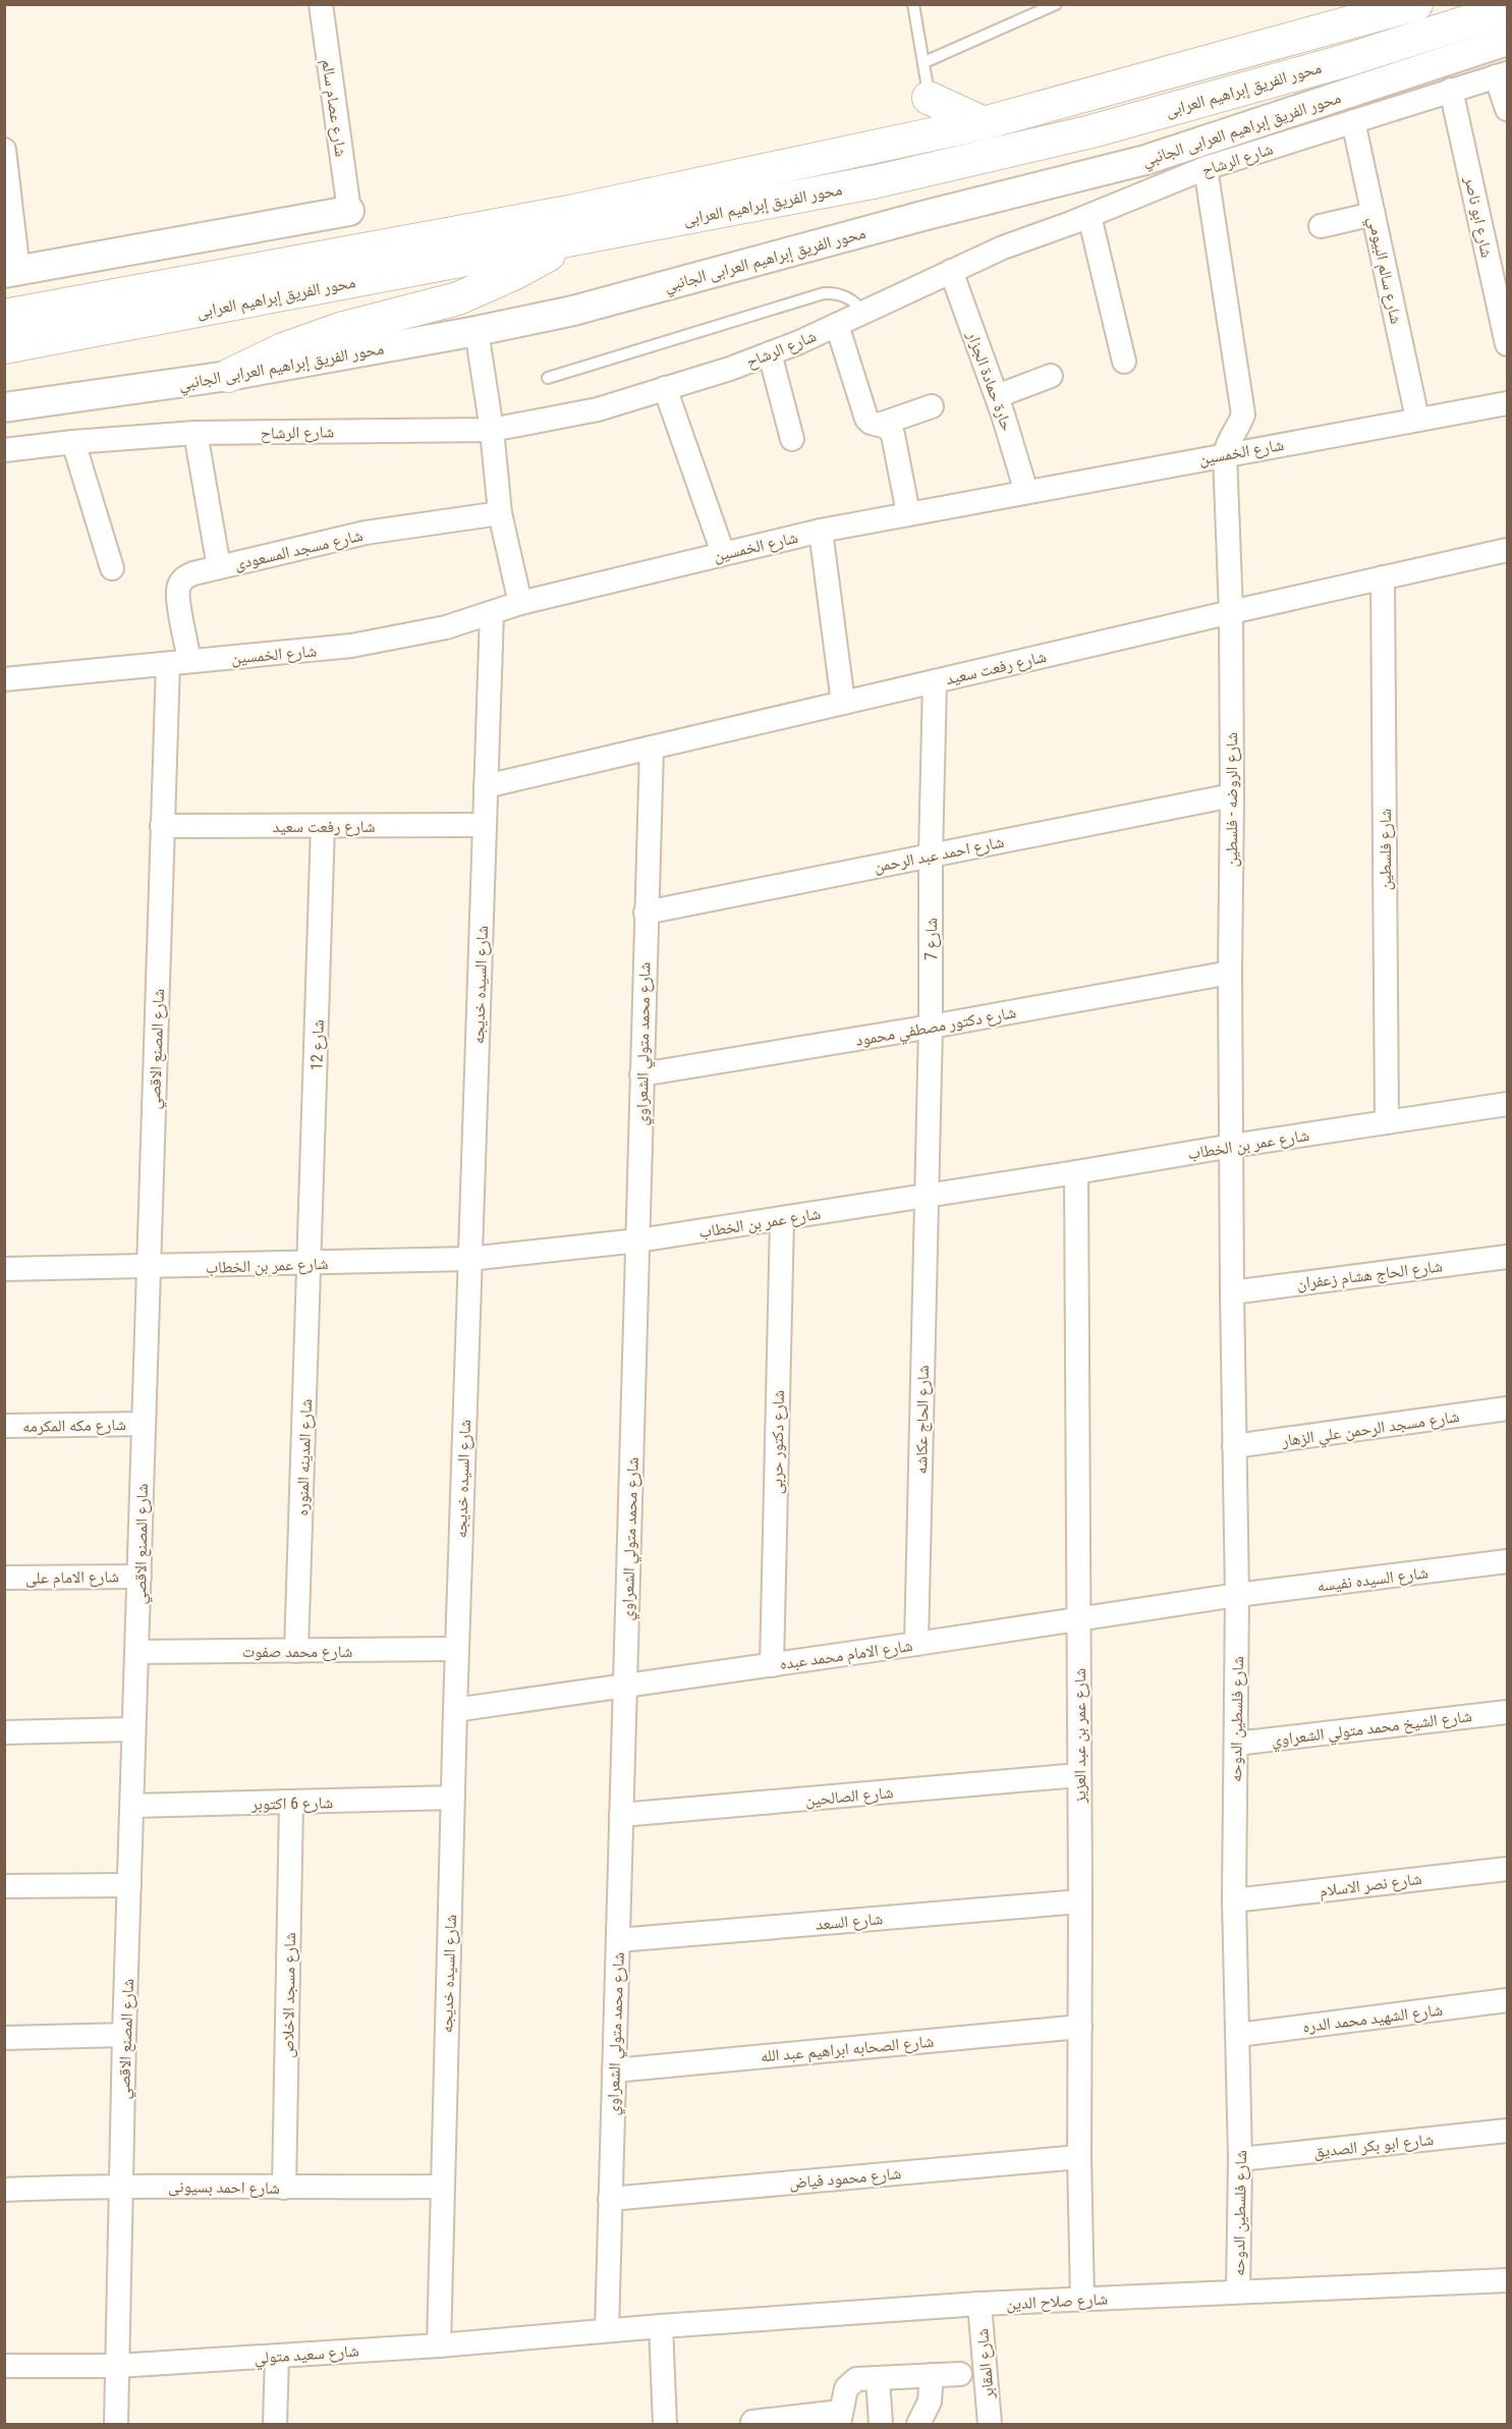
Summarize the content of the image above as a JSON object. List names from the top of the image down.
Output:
{
  "streets": {
    "main road": ["محور الفريق إبراهيم العرابى"],
    "street": [
      "شارع عصام سالم",
      "محور الفريق إبراهيم العرابى الجانبي",
      "شارع الرشاح",
      "شارع ابو ناصر",
      "شارع سالم البيومي",
      "حارة حمادة الجزار",
      "شارع الخمسين",
      "شارع مسجد المسعودى",
      "شارع رفعت سعيد",
      "شارع الروضه - فلسطين",
      "شارع فلسطين",
      "شارع احمد عبد الرحمن",
      "شارع 7",
      "شارع السيده خديجه",
      "شارع دكتور مصطفي محمود",
      "شارع محمد متولي الشعراوي",
      "شارع 12",
      "شارع المصنع الاقصي",
      "شارع عمر بن الخطاب",
      "شارع الحاج هشام زعفران",
      "شارع الحاج عكاشه",
      "شارع مكه المكرمه",
      "شارع مسجد الرحمن علي الزهار",
      "شارع دكتور حربى",
      "شارع المدينه المنوره",
      "شارع الامام على",
      "شارع السيده نفيسه",
      "شارع محمد صفوت",
      "شارع الامام محمد عبده",
      "شارع فلسطين الدوحه",
      "شارع الشيخ محمد متولي الشعراوي",
      "شارع عمر بن عبد العزيز",
      "شارع الصالحين",
      "شارع 6 اكتوبر",
      "شارع نصر الاسلام",
      "شارع السعد",
      "شارع مسجد الاخلاص",
      "شارع الشهيد محمد الدره",
      "شارع الصحابه ابراهيم عبد الله",
      "شارع ابو بكر الصديق",
      "شارع محمود فياض",
      "شارع احمد بسيونى",
      "شارع صلاح الدين",
      "شارع سعيد متولي",
      "شارع المقابر"
    ]
  },
  "crossings": [
    ["شارع الرشاح", "شارع ابو ناصر"],
    ["شارع الرشاح", "شارع سالم البيومي"],
    ["شارع الرشاح", "حارة حمادة الجزار"],
    ["شارع سالم البيومي", "شارع الخمسين"],
    ["حارة حمادة الجزار", "شارع الخمسين"],
    ["شارع الخمسين", "شارع مسجد المسعودى"],
    ["شارع الخمسين", "شارع الروضه - فلسطين"],
    ["شارع الخمسين", "شارع السيده خديجه"],
    ["شارع الخمسين", "شارع المصنع الاقصي"],
    ["شارع مسجد المسعودى", "شارع المصنع الاقصي"],
    ["شارع رفعت سعيد", "شارع الروضه - فلسطين"],
    ["شارع رفعت سعيد", "شارع فلسطين"],
    ["شارع رفعت سعيد", "شارع 7"],
    ["شارع رفعت سعيد", "شارع السيده خديجه"],
    ["شارع رفعت سعيد", "شارع محمد متولي الشعراوي"],
    ["شارع رفعت سعيد", "شارع 12"],
    ["شارع رفعت سعيد", "شارع المصنع الاقصي"],
    ["شارع الروضه - فلسطين", "شارع احمد عبد الرحمن"],
    ["شارع الروضه - فلسطين", "شارع دكتور مصطفي محمود"],
    ["شارع الروضه - فلسطين", "شارع عمر بن الخطاب"],
    ["شارع الروضه - فلسطين", "شارع فلسطين الدوحه"],
    ["شارع فلسطين", "شارع عمر بن الخطاب"],
    ["شارع احمد عبد الرحمن", "شارع 7"],
    ["شارع احمد عبد الرحمن", "شارع محمد متولي الشعراوي"],
    ["شارع 7", "شارع دكتور مصطفي محمود"],
    ["شارع 7", "شارع عمر بن الخطاب"],
    ["شارع 7", "شارع الحاج عكاشه"],
    ["شارع السيده خديجه", "شارع عمر بن الخطاب"],
    ["شارع السيده خديجه", "شارع محمد صفوت"],
    ["شارع السيده خديجه", "شارع الامام محمد عبده"],
    ["شارع السيده خديجه", "شارع 6 اكتوبر"],
    ["شارع السيده خديجه", "شارع احمد بسيونى"],
    ["شارع السيده خديجه", "شارع سعيد متولي"],
    ["شارع دكتور مصطفي محمود", "شارع محمد متولي الشعراوي"],
    ["شارع محمد متولي الشعراوي", "شارع عمر بن الخطاب"],
    ["شارع محمد متولي الشعراوي", "شارع الامام محمد عبده"],
    ["شارع محمد متولي الشعراوي", "شارع الصالحين"],
    ["شارع محمد متولي الشعراوي", "شارع السعد"],
    ["شارع محمد متولي الشعراوي", "شارع الصحابه ابراهيم عبد الله"],
    ["شارع محمد متولي الشعراوي", "شارع محمود فياض"],
    ["شارع محمد متولي الشعراوي", "شارع صلاح الدين"],
    ["شارع محمد متولي الشعراوي", "شارع سعيد متولي"],
    ["شارع 12", "شارع عمر بن الخطاب"],
    ["شارع 12", "شارع المدينه المنوره"],
    ["شارع المصنع الاقصي", "شارع عمر بن الخطاب"],
    ["شارع المصنع الاقصي", "شارع مكه المكرمه"],
    ["شارع المصنع الاقصي", "شارع الامام على"],
    ["شارع المصنع الاقصي", "شارع محمد صفوت"],
    ["شارع المصنع الاقصي", "شارع 6 اكتوبر"],
    ["شارع المصنع الاقصي", "شارع احمد بسيونى"],
    ["شارع المصنع الاقصي", "شارع سعيد متولي"],
    ["شارع عمر بن الخطاب", "شارع الحاج عكاشه"],
    ["شارع عمر بن الخطاب", "شارع دكتور حربى"],
    ["شارع عمر بن الخطاب", "شارع المدينه المنوره"],
    ["شارع عمر بن الخطاب", "شارع فلسطين الدوحه"],
    ["شارع عمر بن الخطاب", "شارع عمر بن عبد العزيز"],
    ["شارع الحاج هشام زعفران", "شارع فلسطين الدوحه"],
    ["شارع الحاج عكاشه", "شارع الامام محمد عبده"],
    ["شارع مسجد الرحمن علي الزهار", "شارع فلسطين الدوحه"],
    ["شارع دكتور حربى", "شارع الامام محمد عبده"],
    ["شارع المدينه المنوره", "شارع محمد صفوت"],
    ["شارع السيده نفيسه", "شارع الامام محمد عبده"],
    ["شارع السيده نفيسه", "شارع فلسطين الدوحه"],
    ["شارع الامام محمد عبده", "شارع فلسطين الدوحه"],
    ["شارع الامام محمد عبده", "شارع عمر بن عبد العزيز"],
    ["شارع فلسطين الدوحه", "شارع الشيخ محمد متولي الشعراوي"],
    ["شارع فلسطين الدوحه", "شارع نصر الاسلام"],
    ["شارع فلسطين الدوحه", "شارع الشهيد محمد الدره"],
    ["شارع فلسطين الدوحه", "شارع ابو بكر الصديق"],
    ["شارع فلسطين الدوحه", "شارع صلاح الدين"],
    ["شارع عمر بن عبد العزيز", "شارع الصالحين"],
    ["شارع عمر بن عبد العزيز", "شارع السعد"],
    ["شارع عمر بن عبد العزيز", "شارع الصحابه ابراهيم عبد الله"],
    ["شارع عمر بن عبد العزيز", "شارع محمود فياض"],
    ["شارع عمر بن عبد العزيز", "شارع صلاح الدين"],
    ["شارع 6 اكتوبر", "شارع مسجد الاخلاص"],
    ["شارع مسجد الاخلاص", "شارع احمد بسيونى"],
    ["شارع صلاح الدين", "شارع سعيد متولي"],
    ["شارع صلاح الدين", "شارع المقابر"]
  ]
}
